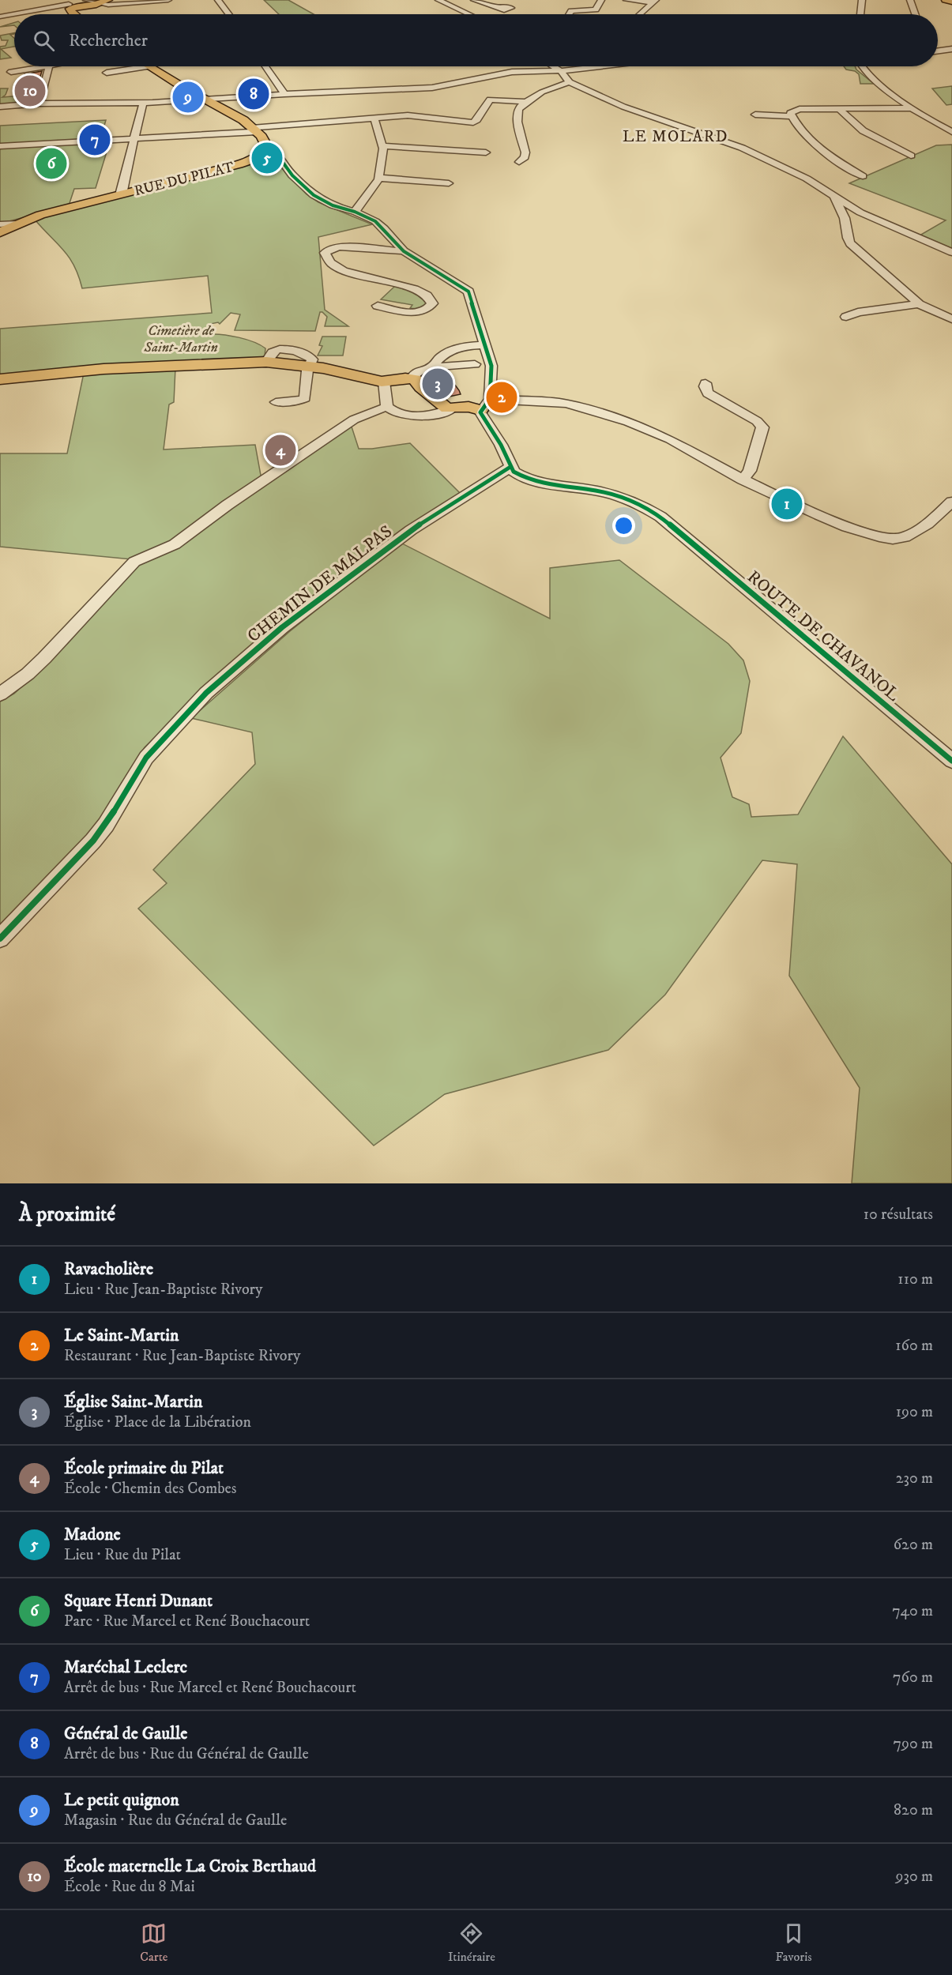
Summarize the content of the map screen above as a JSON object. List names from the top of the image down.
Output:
{
  "streets": {
    "main road": ["RUE DU PILAT"],
    "street": ["CHEMIN DE MALPAS", "ROUTE DE CHAVANOL"]
  },
  "crossings": [
    ["CHEMIN DE MALPAS", "ROUTE DE CHAVANOL"]
  ],
  "districts": ["LE MOLARD"],
  "parks": ["Cimetière de Saint-Martin"],
  "page": {
    "search": "Rechercher",
    "pins": [
      "10",
      "8",
      "9",
      "7",
      "5",
      "6",
      "3",
      "2",
      "4",
      "1"
    ],
    "heading": ["À proximité", "10 résultats"],
    "list": [
      {
        "mark": "1",
        "name": "Ravacholière",
        "note": "Lieu · Rue Jean-Baptiste Rivory",
        "value": "110 m"
      },
      {
        "mark": "2",
        "name": "Le Saint-Martin",
        "note": "Restaurant · Rue Jean-Baptiste Rivory",
        "value": "160 m"
      },
      {
        "mark": "3",
        "name": "Église Saint-Martin",
        "note": "Église · Place de la Libération",
        "value": "190 m"
      },
      {
        "mark": "4",
        "name": "École primaire du Pilat",
        "note": "École · Chemin des Combes",
        "value": "230 m"
      },
      {
        "mark": "5",
        "name": "Madone",
        "note": "Lieu · Rue du Pilat",
        "value": "620 m"
      },
      {
        "mark": "6",
        "name": "Square Henri Dunant",
        "note": "Parc · Rue Marcel et René Bouchacourt",
        "value": "740 m"
      },
      {
        "mark": "7",
        "name": "Maréchal Leclerc",
        "note": "Arrêt de bus · Rue Marcel et René Bouchacourt",
        "value": "760 m"
      },
      {
        "mark": "8",
        "name": "Général de Gaulle",
        "note": "Arrêt de bus · Rue du Général de Gaulle",
        "value": "790 m"
      },
      {
        "mark": "9",
        "name": "Le petit quignon",
        "note": "Magasin · Rue du Général de Gaulle",
        "value": "820 m"
      },
      {
        "mark": "10",
        "name": "École maternelle La Croix Berthaud",
        "note": "École · Rue du 8 Mai",
        "value": "930 m"
      }
    ],
    "nav": ["Carte", "Itinéraire", "Favoris"]
  }
}
